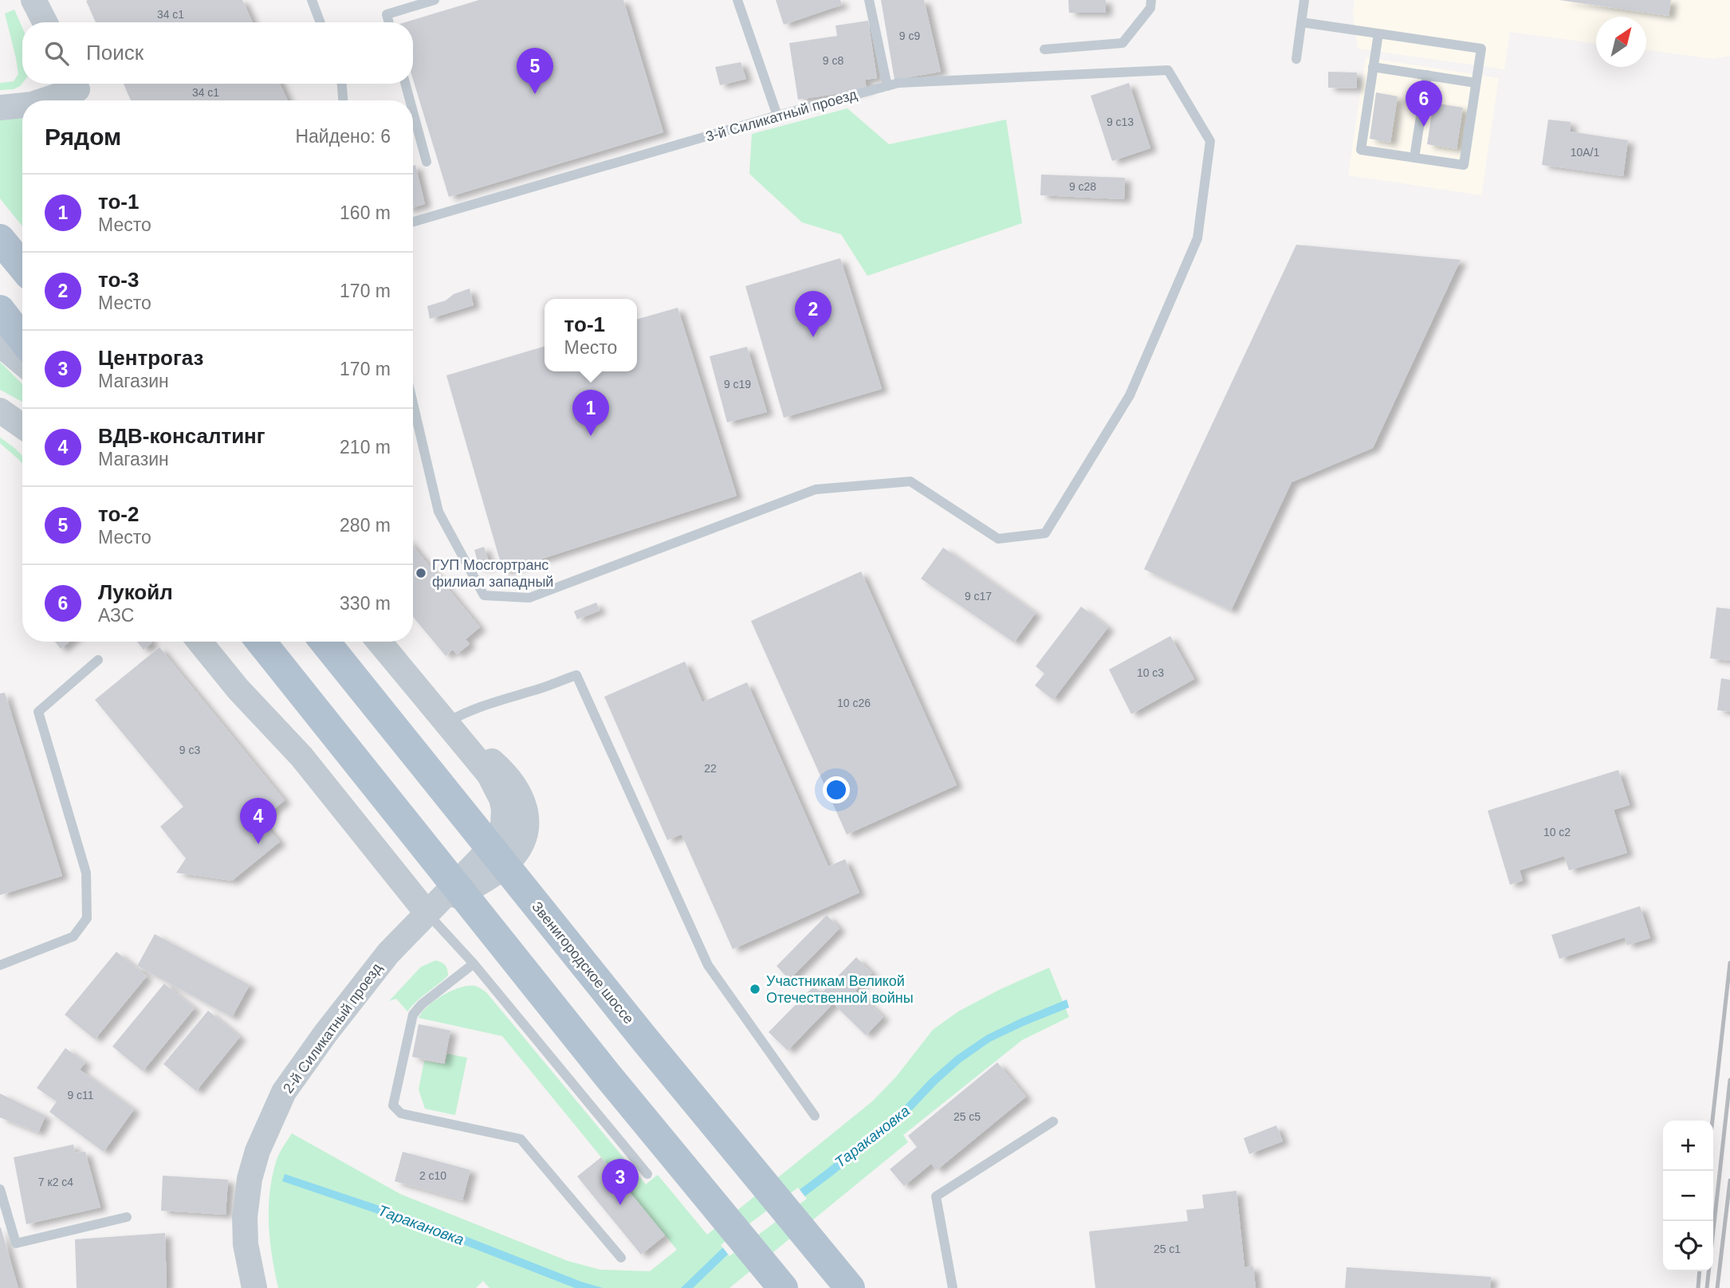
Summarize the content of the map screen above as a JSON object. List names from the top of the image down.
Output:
{
  "streets": {
    "main road": ["Звенигородское шоссе"],
    "street": ["2-й Силикатный проезд"],
    "lane": ["3-й Силикатный проезд"]
  },
  "water": ["Таракановка"],
  "places": ["ГУП Мосгортранс филиал западный", "Участникам Великой Отечественной войны"],
  "house_numbers": [
    "34 с1",
    "9 с9",
    "9 с8",
    "34 с1",
    "9 с13",
    "10А/1",
    "9 с28",
    "9 с19",
    "9 с17",
    "10 с3",
    "10 с26",
    "9 с3",
    "22",
    "10 с2",
    "9 с11",
    "25 с5",
    "2 с10",
    "7 к2 с4",
    "25 с1"
  ],
  "north": "top right",
  "page": {
    "search": "Поиск",
    "pins": [
      "5",
      "6",
      "2",
      "1",
      "4",
      "3"
    ],
    "heading": ["Рядом", "Найдено: 6"],
    "list": [
      {
        "mark": "1",
        "name": "то-1",
        "note": "Место",
        "value": "160 m"
      },
      {
        "mark": "2",
        "name": "то-3",
        "note": "Место",
        "value": "170 m"
      },
      {
        "mark": "3",
        "name": "Центрогаз",
        "note": "Магазин",
        "value": "170 m"
      },
      {
        "mark": "4",
        "name": "ВДВ-консалтинг",
        "note": "Магазин",
        "value": "210 m"
      },
      {
        "mark": "5",
        "name": "то-2",
        "note": "Место",
        "value": "280 m"
      },
      {
        "mark": "6",
        "name": "Лукойл",
        "note": "АЗС",
        "value": "330 m"
      }
    ],
    "popup": ["то-1", "Место"],
    "map_buttons": ["+", "−"]
  }
}
